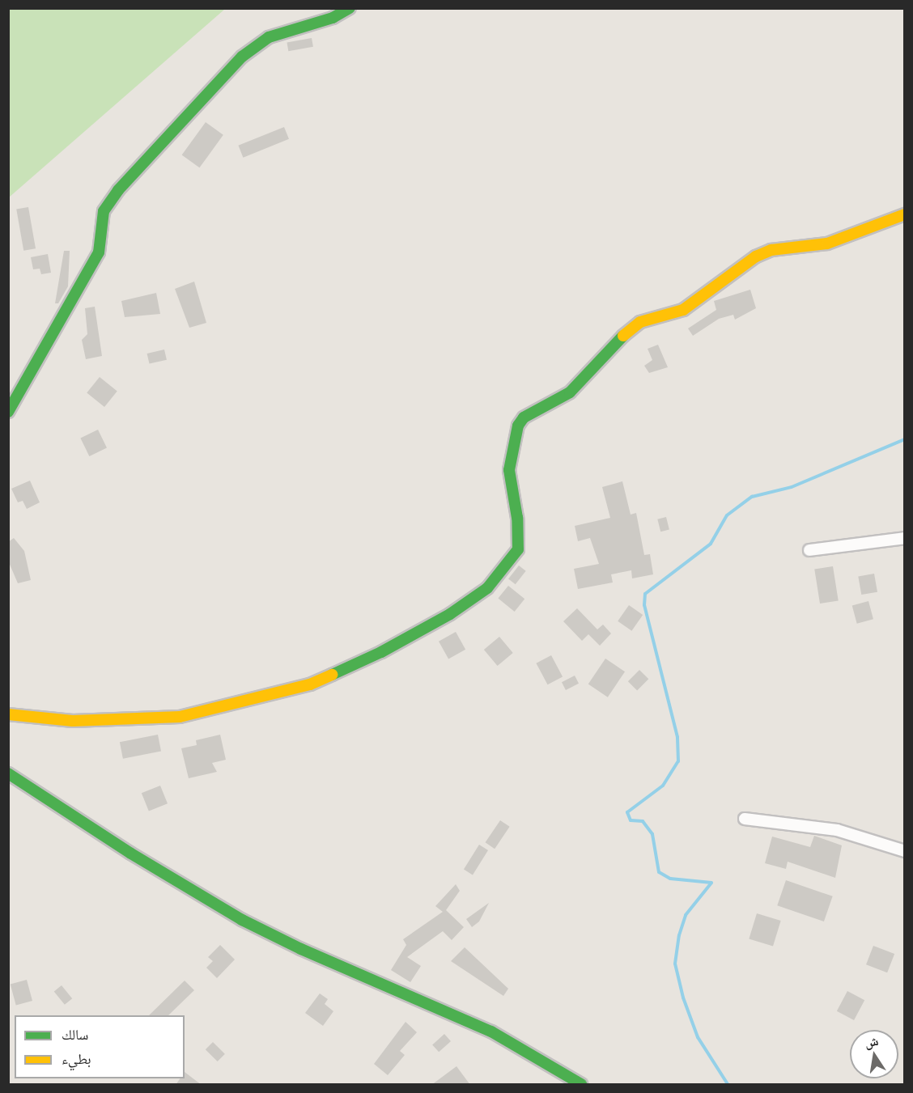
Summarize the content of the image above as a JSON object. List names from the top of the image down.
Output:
{
  "legend": ["سالك", "بطيء"],
  "north": "top"
}
